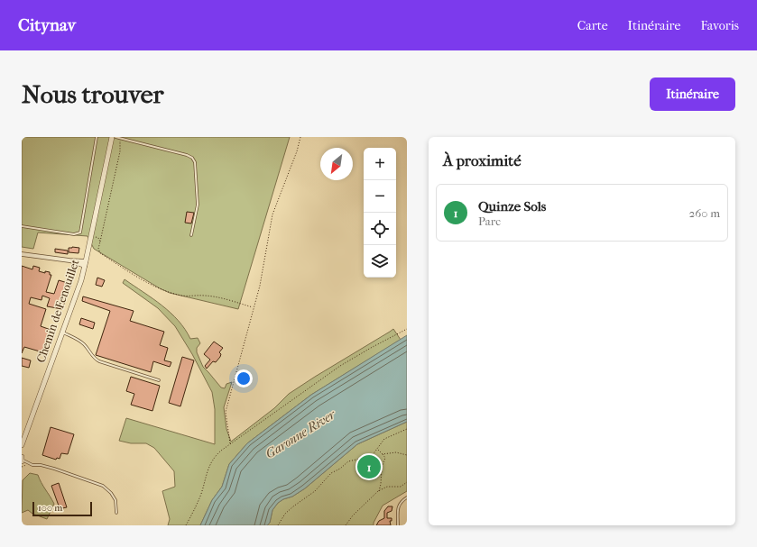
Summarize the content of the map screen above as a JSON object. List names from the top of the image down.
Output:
{
  "streets": {
    "street": ["Chemin de Fenouillet"]
  },
  "water": ["Garonne River"],
  "scale_bar": "100 m",
  "north": "bottom left",
  "page": {
    "header": "Citynav",
    "nav": ["Carte", "Itinéraire", "Favoris"],
    "buttons": "Itinéraire",
    "title": "Nous trouver",
    "heading": "À proximité",
    "map_buttons": ["+", "−"],
    "list": [
      {
        "mark": "1",
        "name": "Quinze Sols",
        "note": "Parc",
        "value": "260 m"
      }
    ],
    "pins": "1",
    "scale": "100 m"
  }
}
